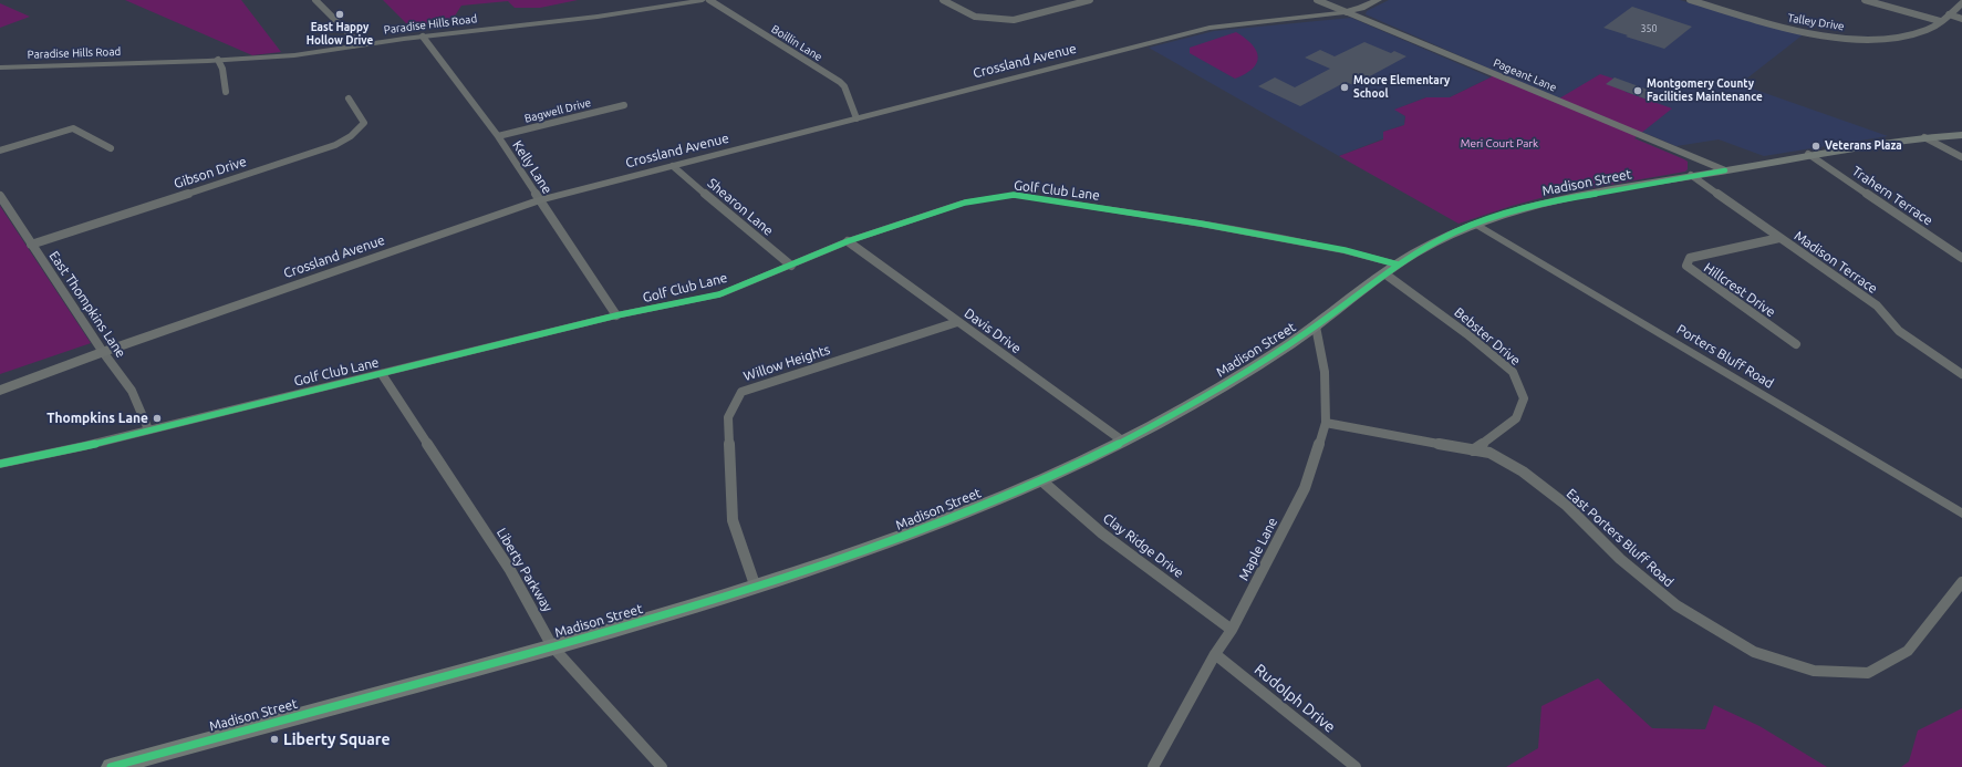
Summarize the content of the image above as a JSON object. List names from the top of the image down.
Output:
{
  "streets": {
    "main road": ["Crossland Avenue", "Pageant Lane", "Madison Street"],
    "street": [
      "Talley Drive",
      "Paradise Hills Road",
      "Boillin Lane",
      "Bagwell Drive",
      "Kelly Lane",
      "Gibson Drive",
      "Golf Club Lane",
      "Trahern Terrace",
      "Shearon Lane",
      "Madison Terrace",
      "Hillcrest Drive",
      "East Thompkins Lane",
      "Davis Drive",
      "Bebster Drive",
      "Porters Bluff Road",
      "Willow Heights",
      "East Porters Bluff Road",
      "Clay Ridge Drive",
      "Maple Lane",
      "Liberty Parkway",
      "Rudolph Drive"
    ]
  },
  "crossings": [
    ["Paradise Hills Road", "Kelly Lane"],
    ["Boillin Lane", "Crossland Avenue"],
    ["Crossland Avenue", "Pageant Lane"],
    ["Crossland Avenue", "Kelly Lane"],
    ["Crossland Avenue", "Shearon Lane"],
    ["Crossland Avenue", "East Thompkins Lane"],
    ["Pageant Lane", "Madison Street"],
    ["Bagwell Drive", "Kelly Lane"],
    ["Kelly Lane", "Golf Club Lane"],
    ["Gibson Drive", "East Thompkins Lane"],
    ["Madison Street", "Golf Club Lane"],
    ["Madison Street", "Trahern Terrace"],
    ["Madison Street", "Madison Terrace"],
    ["Madison Street", "Davis Drive"],
    ["Madison Street", "Bebster Drive"],
    ["Madison Street", "Porters Bluff Road"],
    ["Madison Street", "Willow Heights"],
    ["Madison Street", "Clay Ridge Drive"],
    ["Madison Street", "Maple Lane"],
    ["Madison Street", "Liberty Parkway"],
    ["Golf Club Lane", "Shearon Lane"],
    ["Golf Club Lane", "East Thompkins Lane"],
    ["Golf Club Lane", "Davis Drive"],
    ["Golf Club Lane", "Liberty Parkway"],
    ["Madison Terrace", "Hillcrest Drive"],
    ["Davis Drive", "Willow Heights"],
    ["Bebster Drive", "East Porters Bluff Road"],
    ["East Porters Bluff Road", "Maple Lane"],
    ["Clay Ridge Drive", "Maple Lane"],
    ["Maple Lane", "Rudolph Drive"]
  ],
  "parks": ["Meri Court Park"],
  "places": [
    "East Happy Hollow Drive",
    "Moore Elementary School",
    "Montgomery County Facilities Maintenance",
    "Veterans Plaza",
    "Thompkins Lane",
    "Liberty Square"
  ],
  "house_numbers": ["350"]
}
